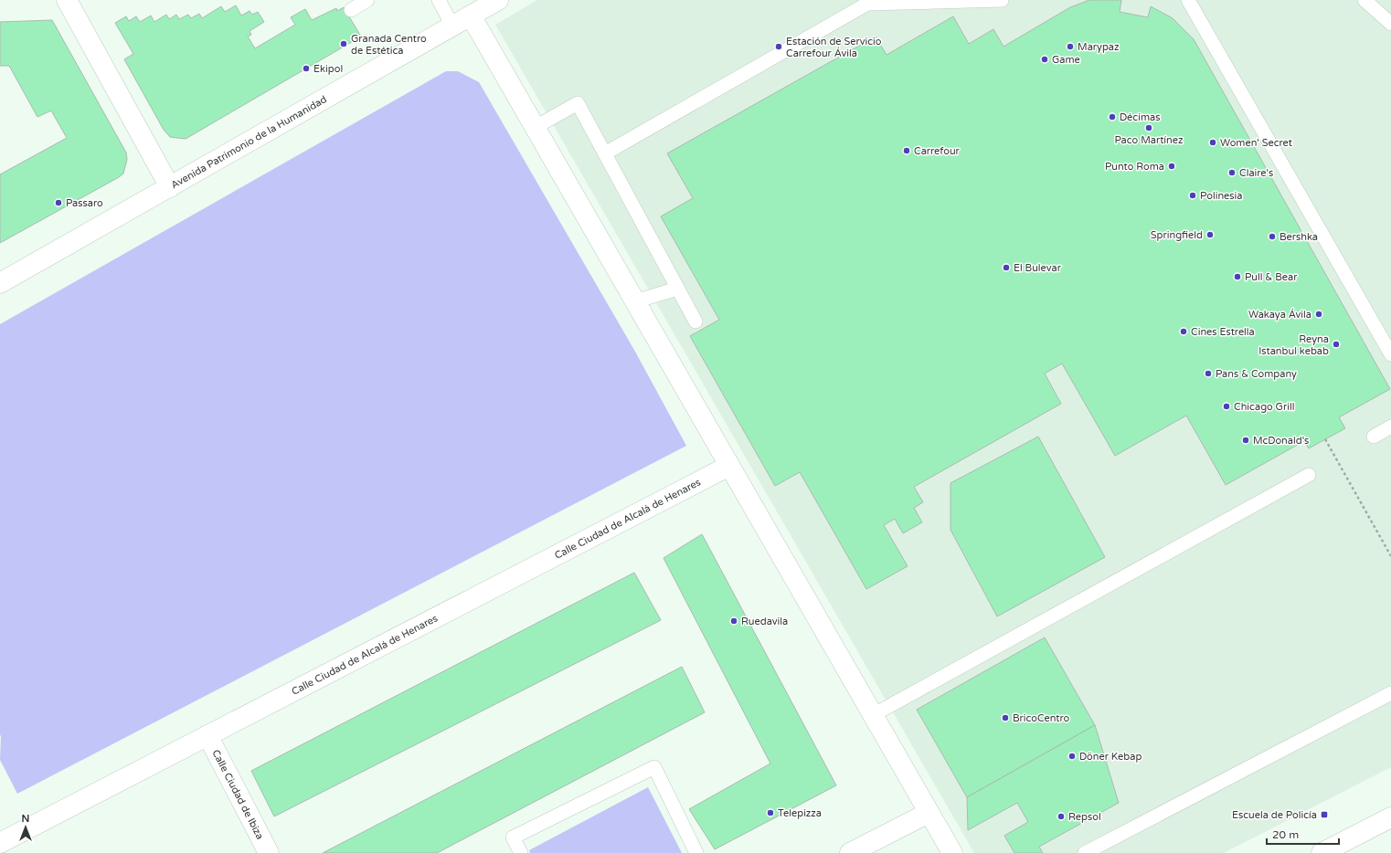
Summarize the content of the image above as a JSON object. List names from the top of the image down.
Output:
{
  "streets": {
    "street": ["Avenida Patrimonio de la Humanidad", "Calle Ciudad de Alcalá de Henares", "Calle Ciudad de Ibiza"]
  },
  "crossings": [
    ["Calle Ciudad de Alcalá de Henares", "Calle Ciudad de Ibiza"]
  ],
  "places": {
    "other": [
      "Granada Centro de Estética",
      "Estación de Servicio Carrefour Ávila",
      "Marypaz",
      "Game",
      "Ekipol",
      "Décimas",
      "Paco Martínez",
      "Women' Secret",
      "Carrefour",
      "Punto Roma",
      "Claire's",
      "Polinesia",
      "Passaro",
      "Springfield",
      "Bershka",
      "El Bulevar",
      "Pull & Bear",
      "Wakaya Ávila",
      "Cines Estrella",
      "Reyna Istanbul kebab",
      "Pans & Company",
      "Chicago Grill",
      "McDonald's",
      "Ruedavila",
      "BricoCentro",
      "Döner Kebap",
      "Telepizza",
      "Repsol"
    ],
    "transit": ["Escuela de Policía"]
  },
  "scale_bar": "20 m",
  "north": "top"
}
